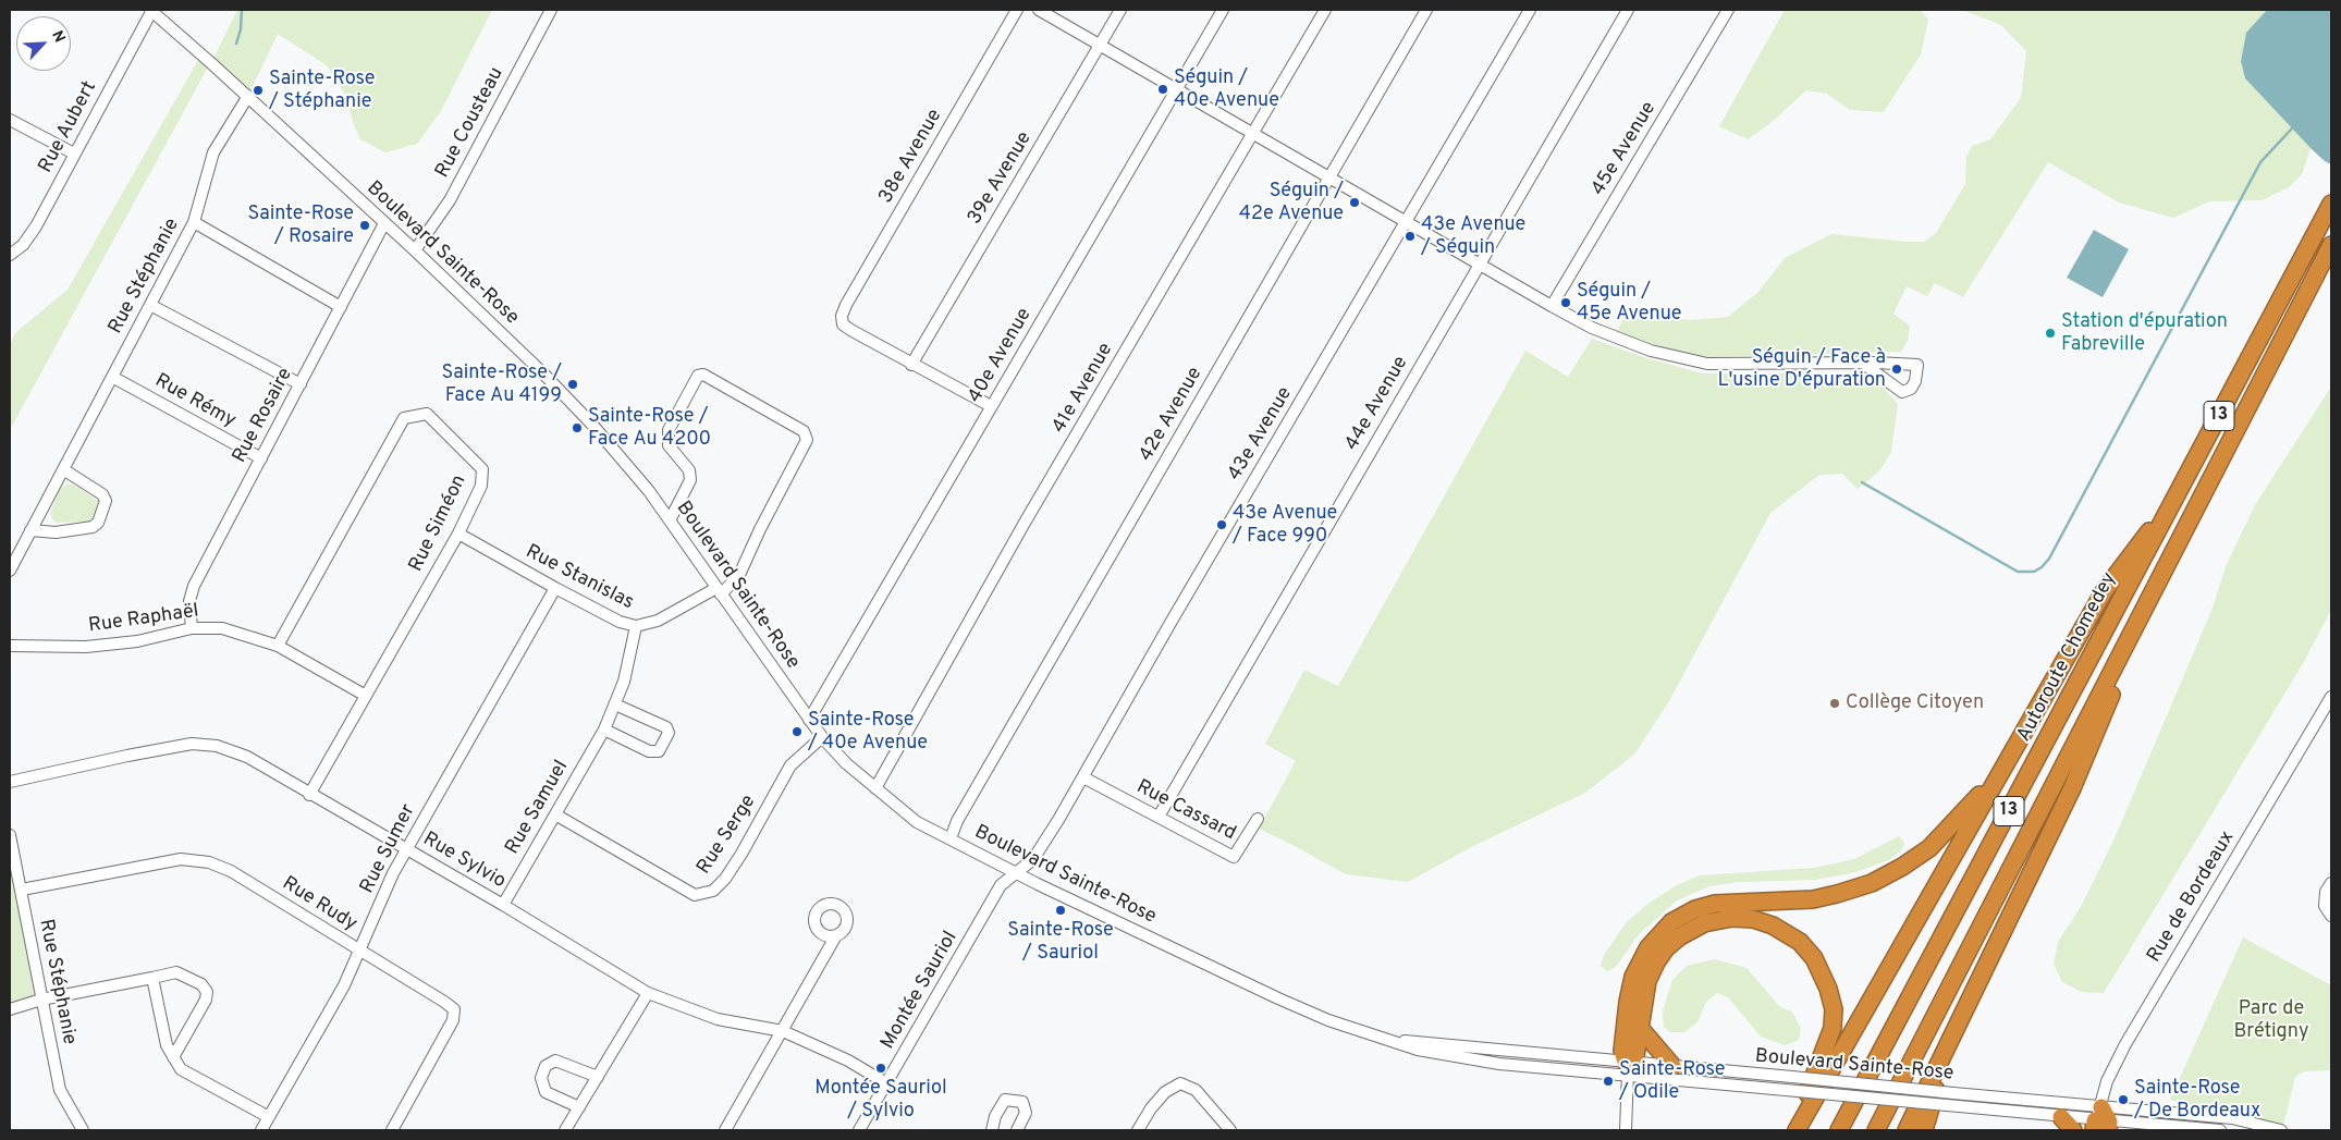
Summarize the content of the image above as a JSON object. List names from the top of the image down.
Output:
{
  "streets": {
    "highway": ["13", "Autoroute Chomedey"],
    "street": [
      "Rue Cousteau",
      "Rue Aubert",
      "45e Avenue",
      "38e Avenue",
      "39e Avenue",
      "Boulevard Sainte-Rose",
      "Rue Stéphanie",
      "40e Avenue",
      "41e Avenue",
      "Rue Rémy",
      "44e Avenue",
      "42e Avenue",
      "Rue Rosaire",
      "43e Avenue",
      "Rue Siméon",
      "Rue Stanislas",
      "Rue Raphaël",
      "Rue Samuel",
      "Rue Cassard",
      "Rue Serge",
      "Rue Sumer",
      "Rue Sylvio",
      "Rue de Bordeaux",
      "Rue Rudy",
      "Montée Sauriol"
    ]
  },
  "crossings": [
    ["Rue Cousteau", "Boulevard Sainte-Rose"],
    ["Rue Aubert", "Boulevard Sainte-Rose"],
    ["38e Avenue", "39e Avenue"],
    ["Boulevard Sainte-Rose", "Rue Stéphanie"],
    ["Boulevard Sainte-Rose", "40e Avenue"],
    ["Boulevard Sainte-Rose", "41e Avenue"],
    ["Boulevard Sainte-Rose", "42e Avenue"],
    ["Boulevard Sainte-Rose", "Rue Rosaire"],
    ["Boulevard Sainte-Rose", "43e Avenue"],
    ["Boulevard Sainte-Rose", "Rue Stanislas"],
    ["Boulevard Sainte-Rose", "Rue Serge"],
    ["Boulevard Sainte-Rose", "Rue de Bordeaux"],
    ["Boulevard Sainte-Rose", "Montée Sauriol"],
    ["Rue Stéphanie", "Rue Rémy"],
    ["Rue Stéphanie", "Rue Rudy"],
    ["Rue Rémy", "Rue Rosaire"],
    ["44e Avenue", "Rue Cassard"],
    ["Rue Rosaire", "Rue Raphaël"],
    ["43e Avenue", "Rue Cassard"],
    ["43e Avenue", "Montée Sauriol"],
    ["Rue Siméon", "Rue Stanislas"],
    ["Rue Siméon", "Rue Raphaël"],
    ["Rue Siméon", "Rue Sylvio"],
    ["Rue Stanislas", "Rue Samuel"],
    ["Rue Stanislas", "Rue Sumer"],
    ["Rue Samuel", "Rue Serge"],
    ["Rue Samuel", "Rue Sylvio"],
    ["Rue Sumer", "Rue Sylvio"],
    ["Rue Sumer", "Rue Rudy"],
    ["Rue Sylvio", "Montée Sauriol"]
  ],
  "parks": ["Parc de Brétigny"],
  "places": [
    "Séguin / 40e Avenue",
    "Sainte-Rose / Stéphanie",
    "Séguin / 42e Avenue",
    "Sainte-Rose / Rosaire",
    "43e Avenue / Séguin",
    "Séguin / 45e Avenue",
    "Station d'épuration Fabreville",
    "Séguin / Face à L'usine D'épuration",
    "Sainte-Rose / Face Au 4199",
    "Sainte-Rose / Face Au 4200",
    "43e Avenue / Face 990",
    "Collège Citoyen",
    "Sainte-Rose / 40e Avenue",
    "Sainte-Rose / Sauriol",
    "Montée Sauriol / Sylvio",
    "Sainte-Rose / Odile",
    "Sainte-Rose / De Bordeaux"
  ],
  "north": "top right"
}
